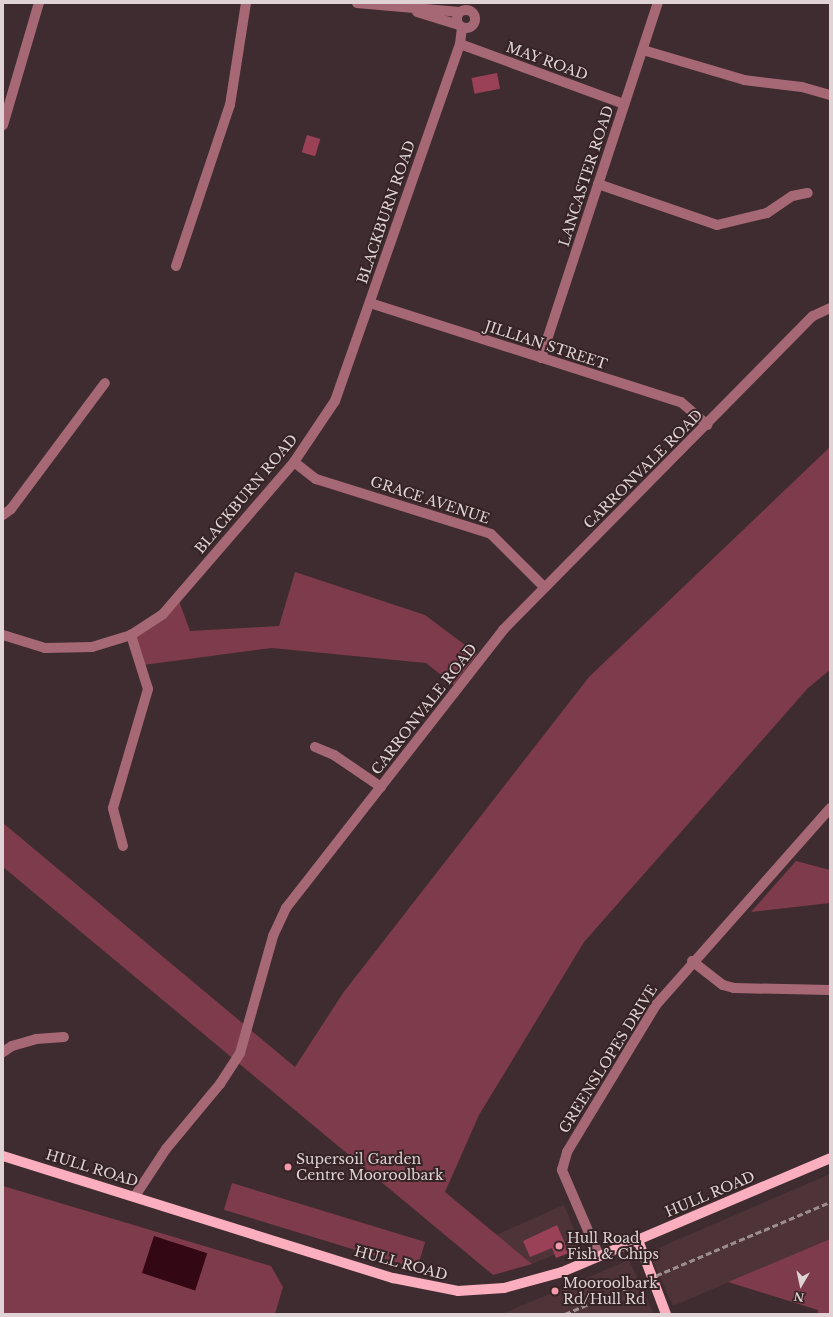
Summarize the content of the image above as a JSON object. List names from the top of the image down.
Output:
{
  "streets": {
    "main road": ["HULL ROAD"],
    "street": [
      "MAY ROAD",
      "LANCASTER ROAD",
      "BLACKBURN ROAD",
      "JILLIAN STREET",
      "CARRONVALE ROAD",
      "GRACE AVENUE",
      "GREENSLOPES DRIVE"
    ]
  },
  "crossings": [
    ["MAY ROAD", "LANCASTER ROAD"],
    ["MAY ROAD", "BLACKBURN ROAD"],
    ["LANCASTER ROAD", "JILLIAN STREET"],
    ["BLACKBURN ROAD", "JILLIAN STREET"],
    ["BLACKBURN ROAD", "GRACE AVENUE"],
    ["JILLIAN STREET", "CARRONVALE ROAD"],
    ["CARRONVALE ROAD", "GRACE AVENUE"],
    ["CARRONVALE ROAD", "HULL ROAD"],
    ["GREENSLOPES DRIVE", "HULL ROAD"]
  ],
  "places": ["Supersoil Garden Centre Mooroolbark", "Hull Road Fish & Chips", "Mooroolbark Rd/Hull Rd"],
  "north": "bottom"
}
